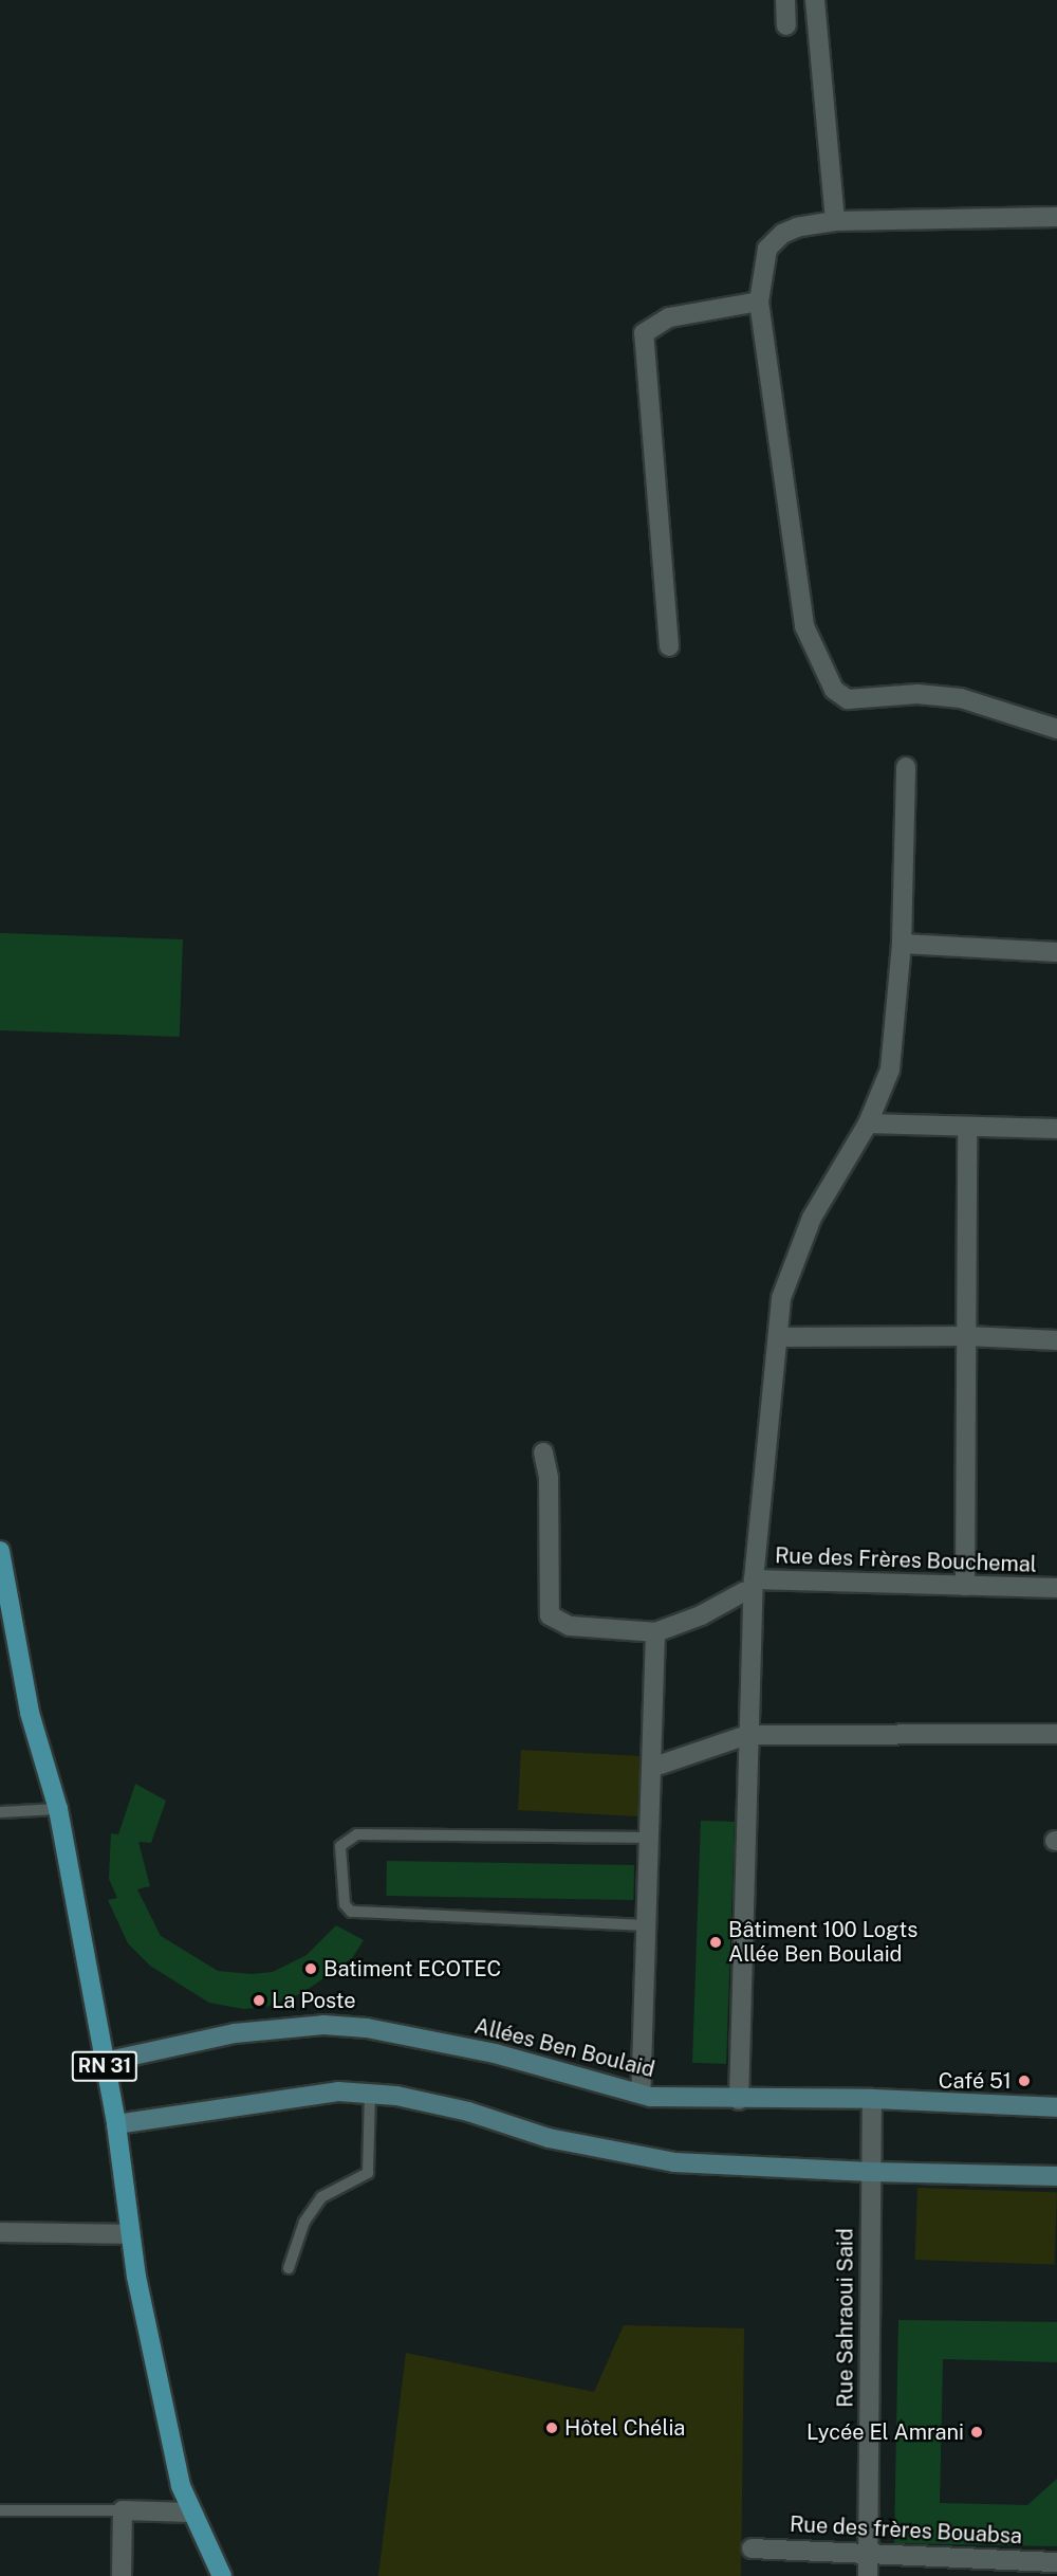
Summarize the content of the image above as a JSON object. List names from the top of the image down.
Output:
{
  "streets": {
    "main road": ["Allées Ben Boulaid", "RN 31"],
    "street": ["Rue des Frères Bouchemal", "Rue Sahraoui Said", "Rue des frères Bouabsa"]
  },
  "crossings": [
    ["Allées Ben Boulaid", "RN 31"],
    ["Allées Ben Boulaid", "Rue Sahraoui Said"],
    ["Rue Sahraoui Said", "Rue des frères Bouabsa"]
  ],
  "places": [
    "Bâtiment 100 Logts Allée Ben Boulaid",
    "Batiment ECOTEC",
    "La Poste",
    "Café 51",
    "Hôtel Chélia",
    "Lycée El Amrani"
  ]
}
